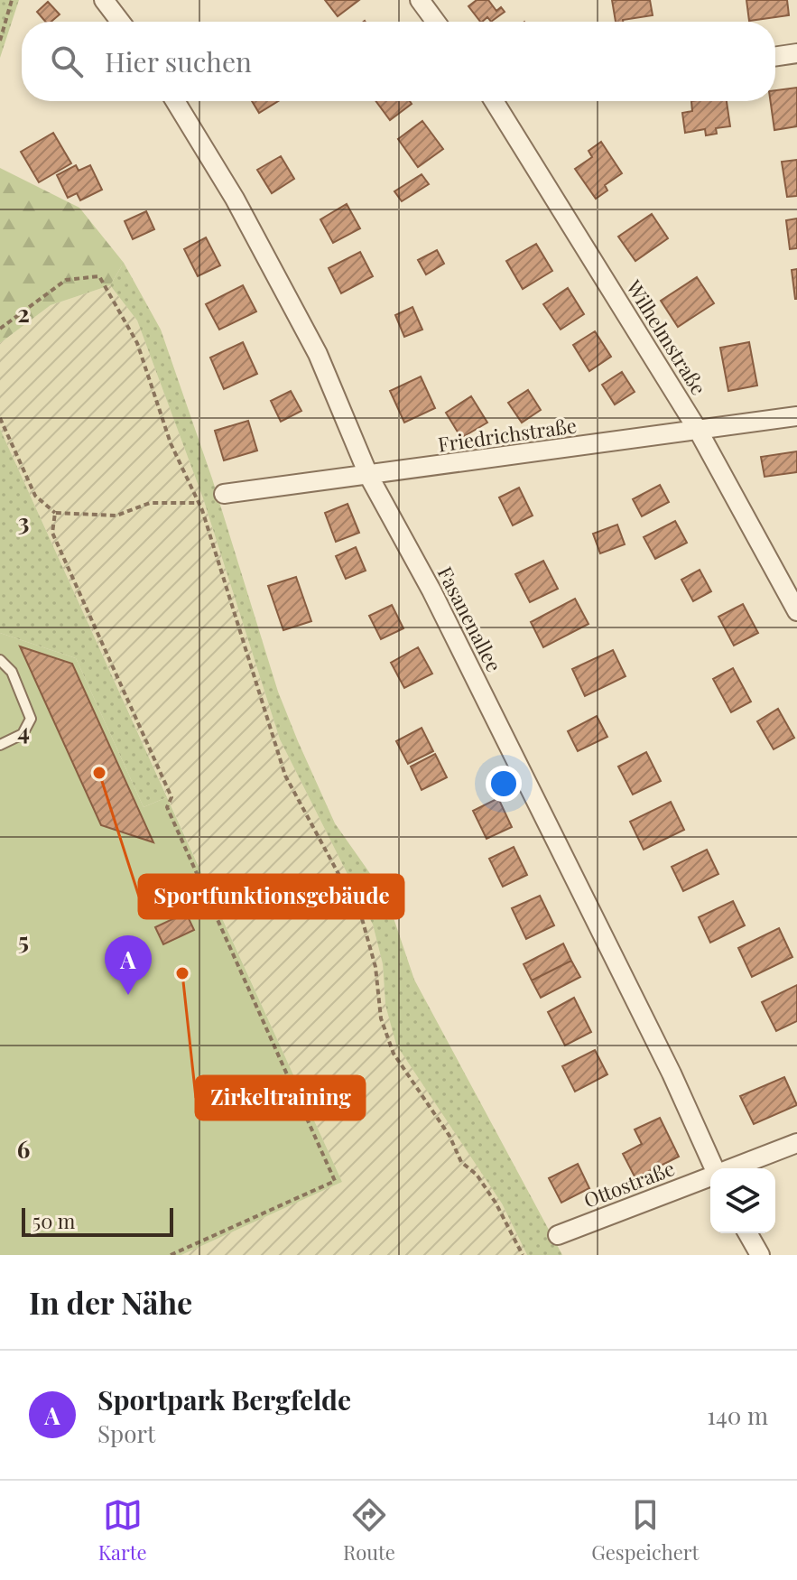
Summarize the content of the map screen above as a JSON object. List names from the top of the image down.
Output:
{
  "streets": {
    "street": [
      "Wilhelmstraße",
      "Friedrichstraße",
      "Fasanenallee",
      "Ottostraße"
    ]
  },
  "crossings": [
    ["Wilhelmstraße", "Friedrichstraße"],
    ["Friedrichstraße", "Fasanenallee"]
  ],
  "places": ["Sportfunktionsgebäude", "Zirkeltraining"],
  "scale_bar": "50 m",
  "page": {
    "search": "Hier suchen",
    "pins": "A",
    "scale": "50 m",
    "heading": "In der Nähe",
    "list": [
      {
        "mark": "A",
        "name": "Sportpark Bergfelde",
        "note": "Sport",
        "value": "140 m"
      }
    ],
    "nav": ["Karte", "Route", "Gespeichert"]
  },
  "grid": {
    "rows": [
      "2",
      "3",
      "4",
      "5",
      "6"
    ]
  }
}
